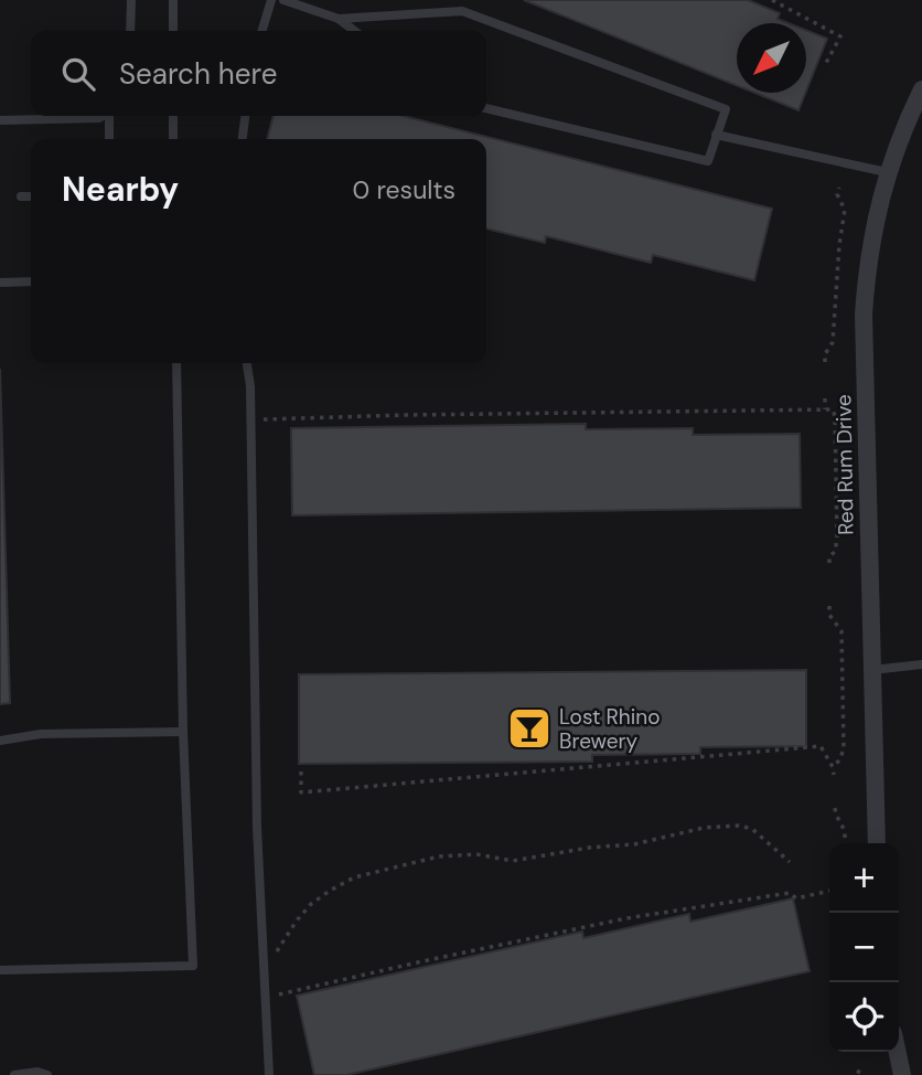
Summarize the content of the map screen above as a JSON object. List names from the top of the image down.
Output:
{
  "streets": {
    "street": ["Red Rum Drive"]
  },
  "places": {
    "bar": ["Lost Rhino Brewery"]
  },
  "north": "bottom left",
  "page": {
    "search": "Search here",
    "heading": ["Nearby", "0 results"],
    "map_buttons": ["+", "−"]
  }
}
